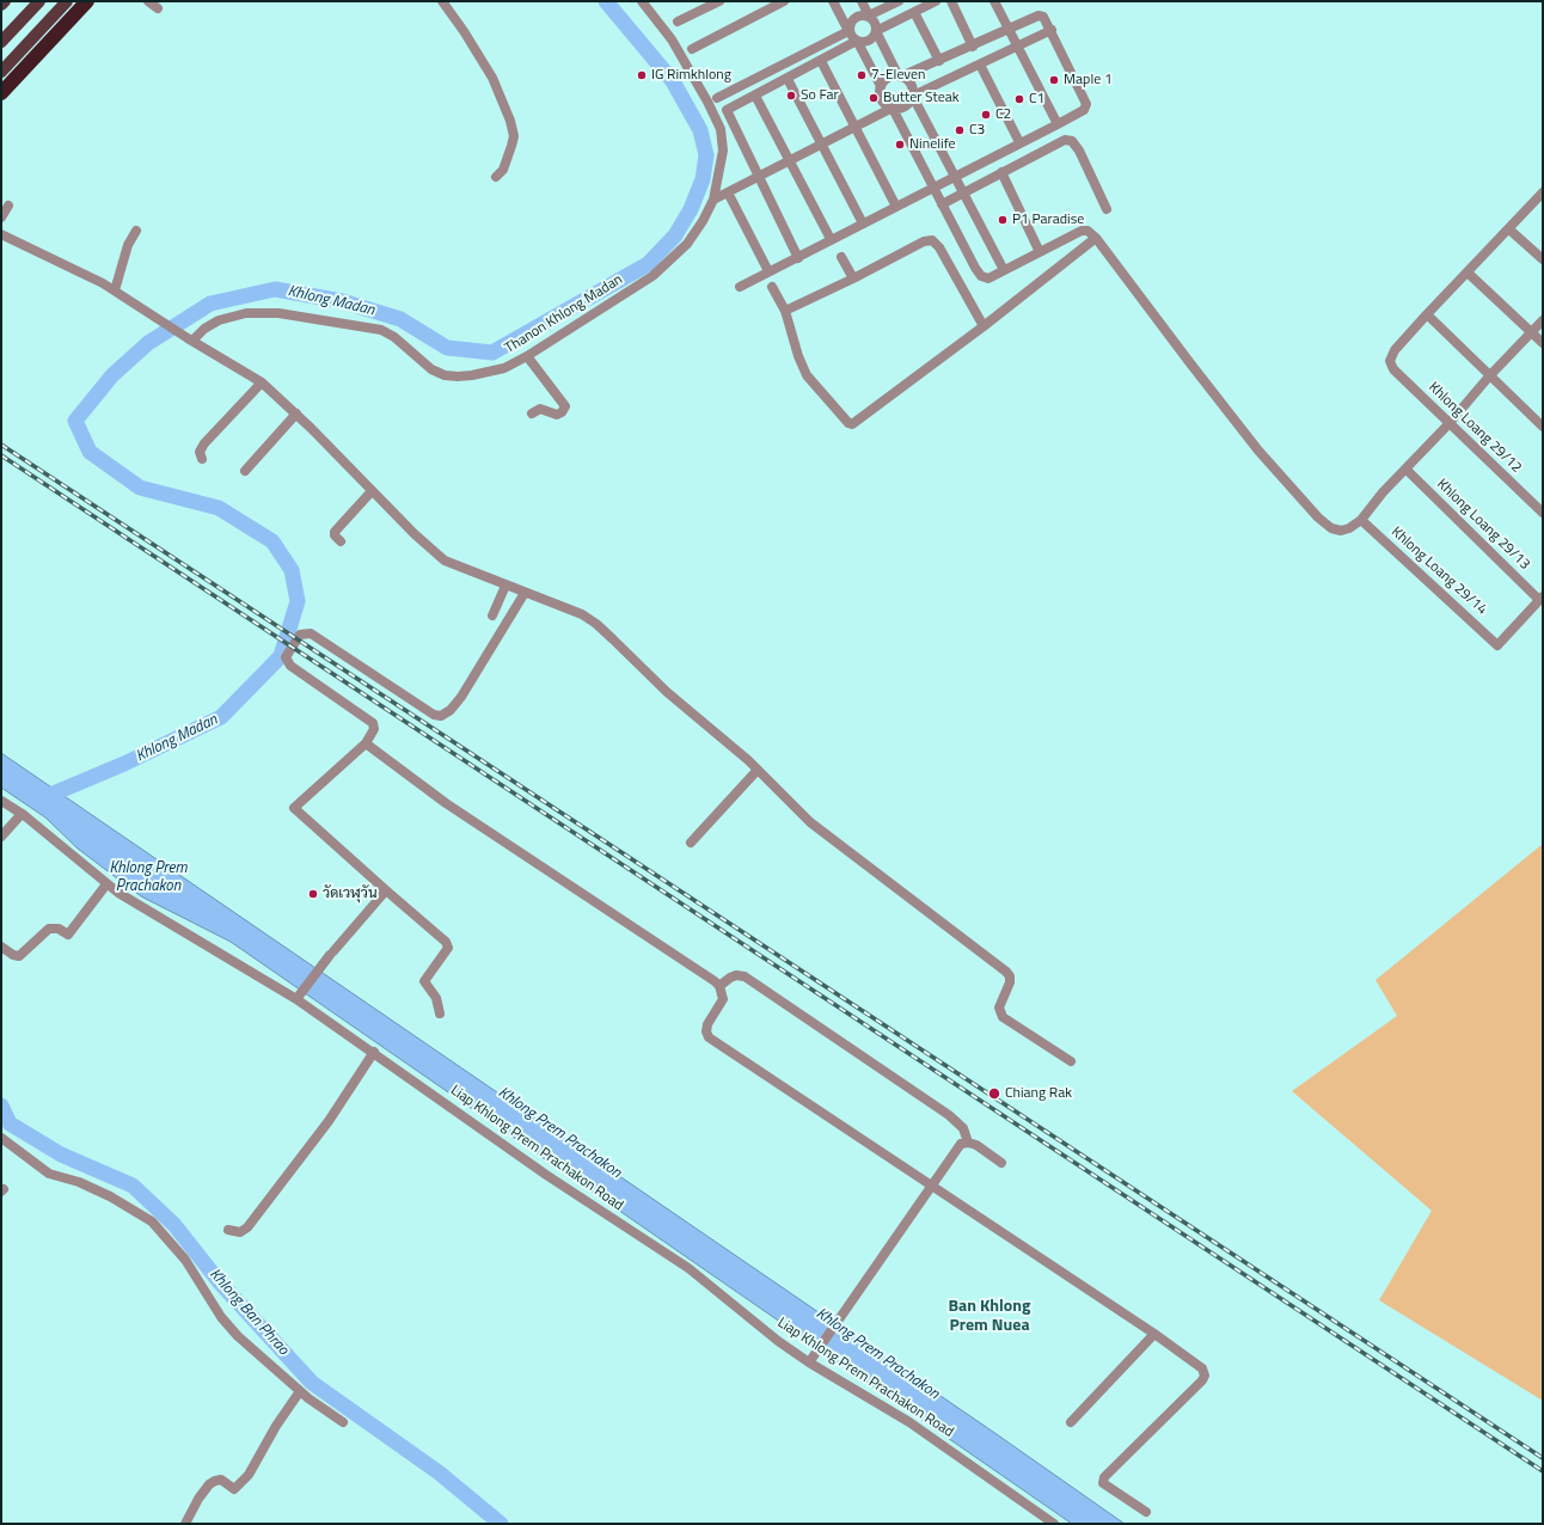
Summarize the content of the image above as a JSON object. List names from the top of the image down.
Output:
{
  "streets": {
    "street": [
      "Thanon Khlong Madan",
      "Khlong Loang 29/12",
      "Khlong Loang 29/13",
      "Khlong Loang 29/14",
      "Liap Khlong Prem Prachakon Road"
    ]
  },
  "crossings": [
    ["Khlong Loang 29/13", "Khlong Loang 29/14"]
  ],
  "districts": ["Ban Khlong Prem Nuea"],
  "water": ["Khlong Madan", "Khlong Prem Prachakon", "Khlong Ban Phrao"],
  "places": [
    "IG Rimkhlong",
    "7-Eleven",
    "Maple 1",
    "So Far",
    "Butter Steak",
    "C1",
    "C2",
    "C3",
    "Ninelife",
    "P1 Paradise",
    "วัดเวฬุวัน",
    "Chiang Rak"
  ]
}
